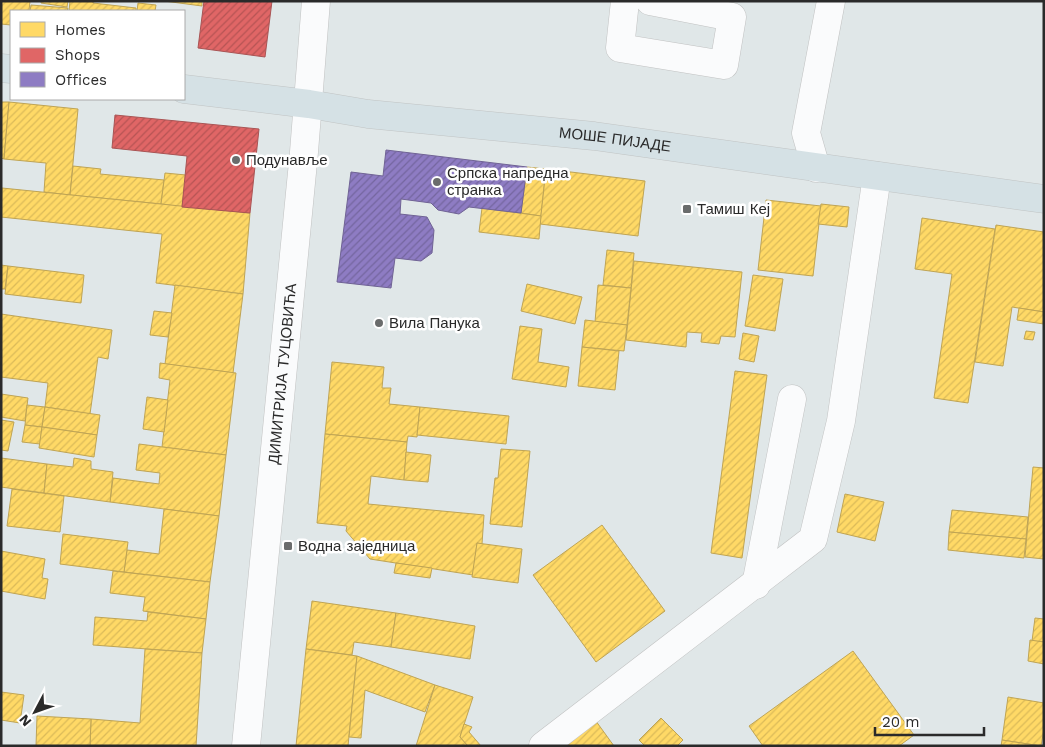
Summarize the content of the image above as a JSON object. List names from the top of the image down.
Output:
{
  "streets": {
    "main road": ["МОШЕ ПИЈАДЕ"],
    "street": ["ДИМИТРИЈА ТУЦОВИЋА"]
  },
  "crossings": [
    ["МОШЕ ПИЈАДЕ", "ДИМИТРИЈА ТУЦОВИЋА"]
  ],
  "places": {
    "other": ["Подунавље", "Српска напредна странка", "Вила Панука"],
    "transit": ["Тамиш Кеј", "Водна заједница"]
  },
  "legend": ["Homes", "Shops", "Offices"],
  "scale_bar": "20 m",
  "north": "bottom left"
}
